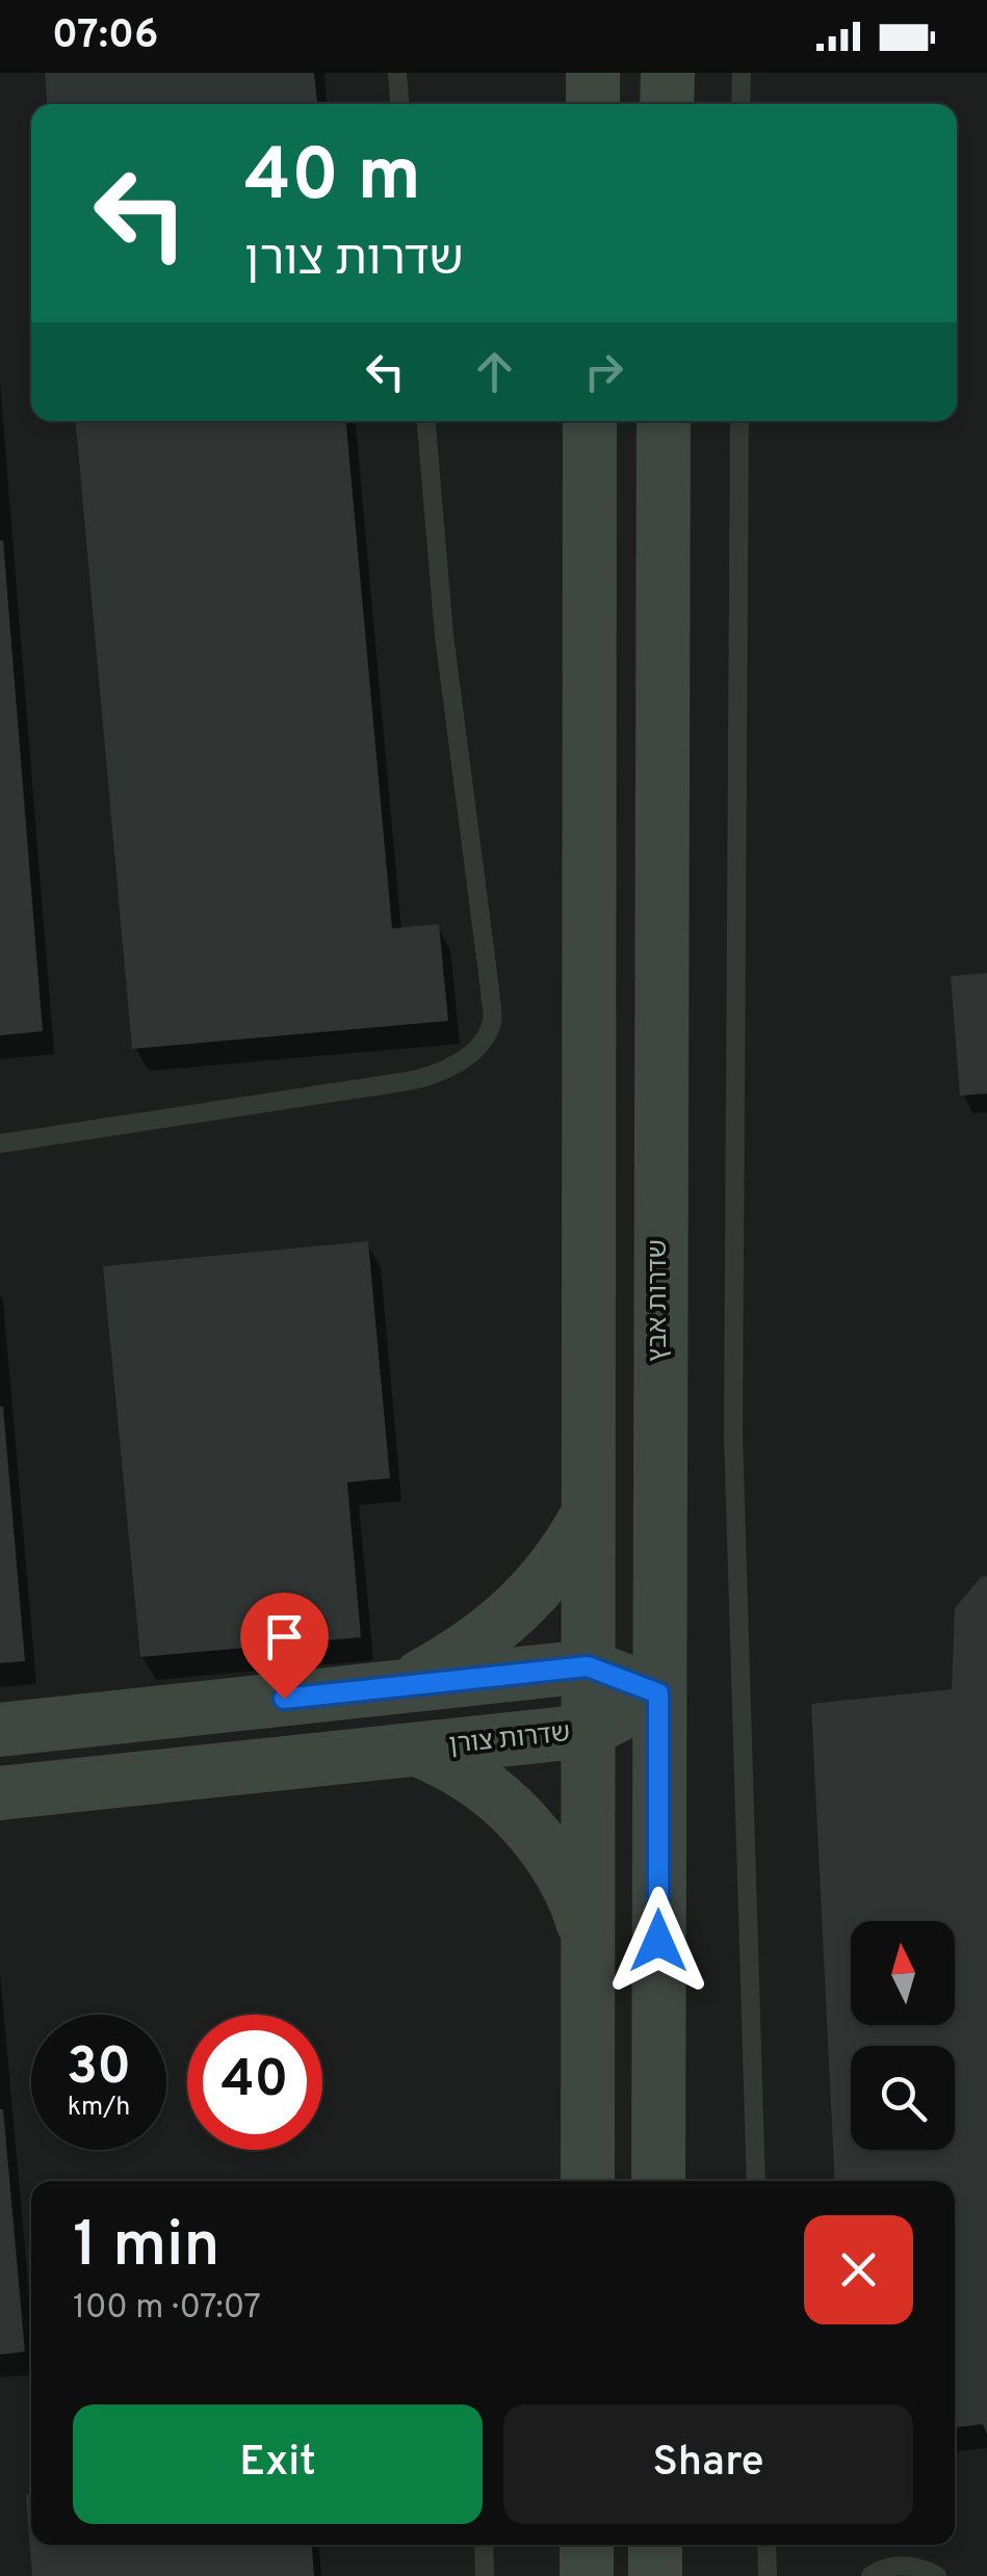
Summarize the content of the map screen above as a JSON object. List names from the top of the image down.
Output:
{
  "streets": {
    "street": ["שדרות אבץ", "שדרות צורן"]
  },
  "crossings": [
    ["שדרות אבץ", "שדרות צורן"]
  ],
  "north": "top",
  "page": {
    "status": "07:06",
    "turn": ["40 m", "שדרות צורן"],
    "speed": "30 km/h",
    "limit": "40",
    "heading": ["1 min", "100 m · 07:07"],
    "buttons": ["Exit", "Share"]
  }
}
